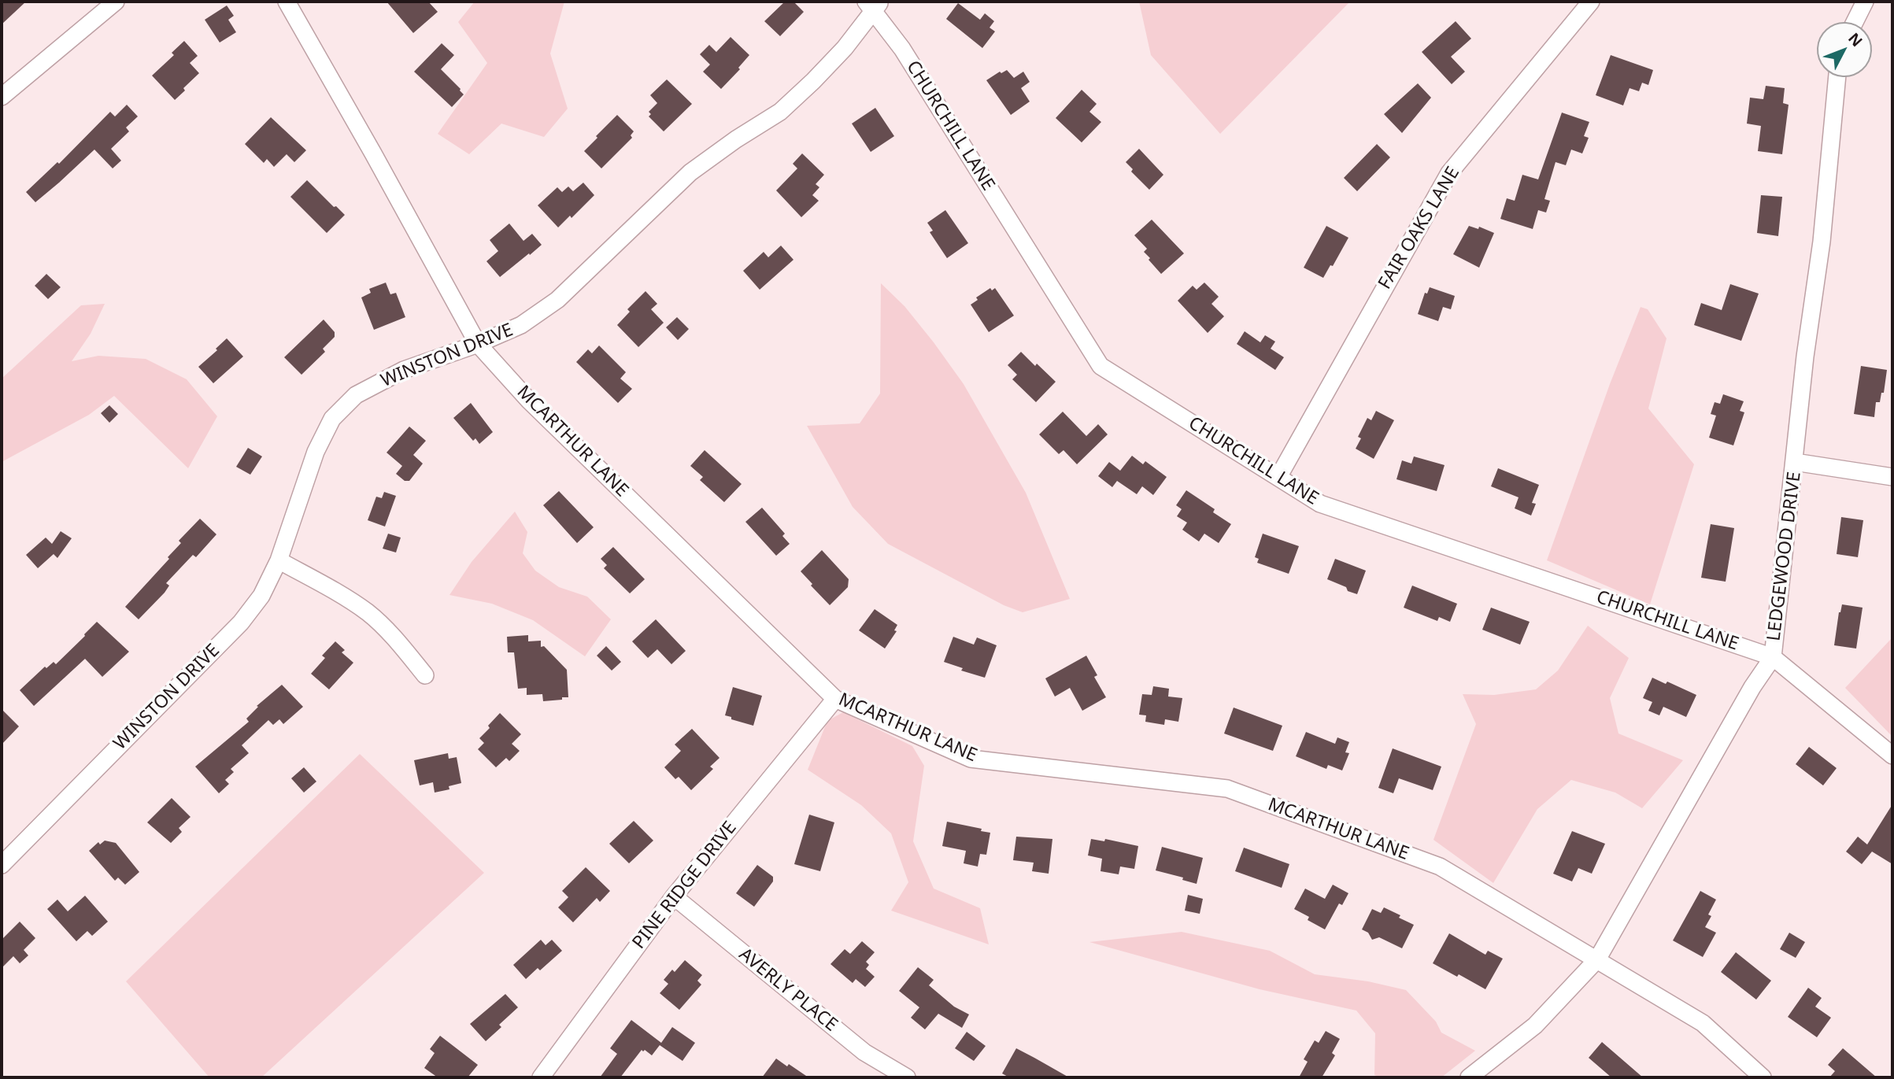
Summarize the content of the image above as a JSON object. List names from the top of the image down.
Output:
{
  "streets": {
    "street": [
      "CHURCHILL LANE",
      "FAIR OAKS LANE",
      "WINSTON DRIVE",
      "MCARTHUR LANE",
      "LEDGEWOOD DRIVE",
      "PINE RIDGE DRIVE",
      "AVERLY PLACE"
    ]
  },
  "crossings": [
    ["CHURCHILL LANE", "FAIR OAKS LANE"],
    ["CHURCHILL LANE", "WINSTON DRIVE"],
    ["CHURCHILL LANE", "LEDGEWOOD DRIVE"],
    ["WINSTON DRIVE", "MCARTHUR LANE"],
    ["MCARTHUR LANE", "LEDGEWOOD DRIVE"],
    ["MCARTHUR LANE", "PINE RIDGE DRIVE"],
    ["PINE RIDGE DRIVE", "AVERLY PLACE"]
  ],
  "north": "top right"
}
